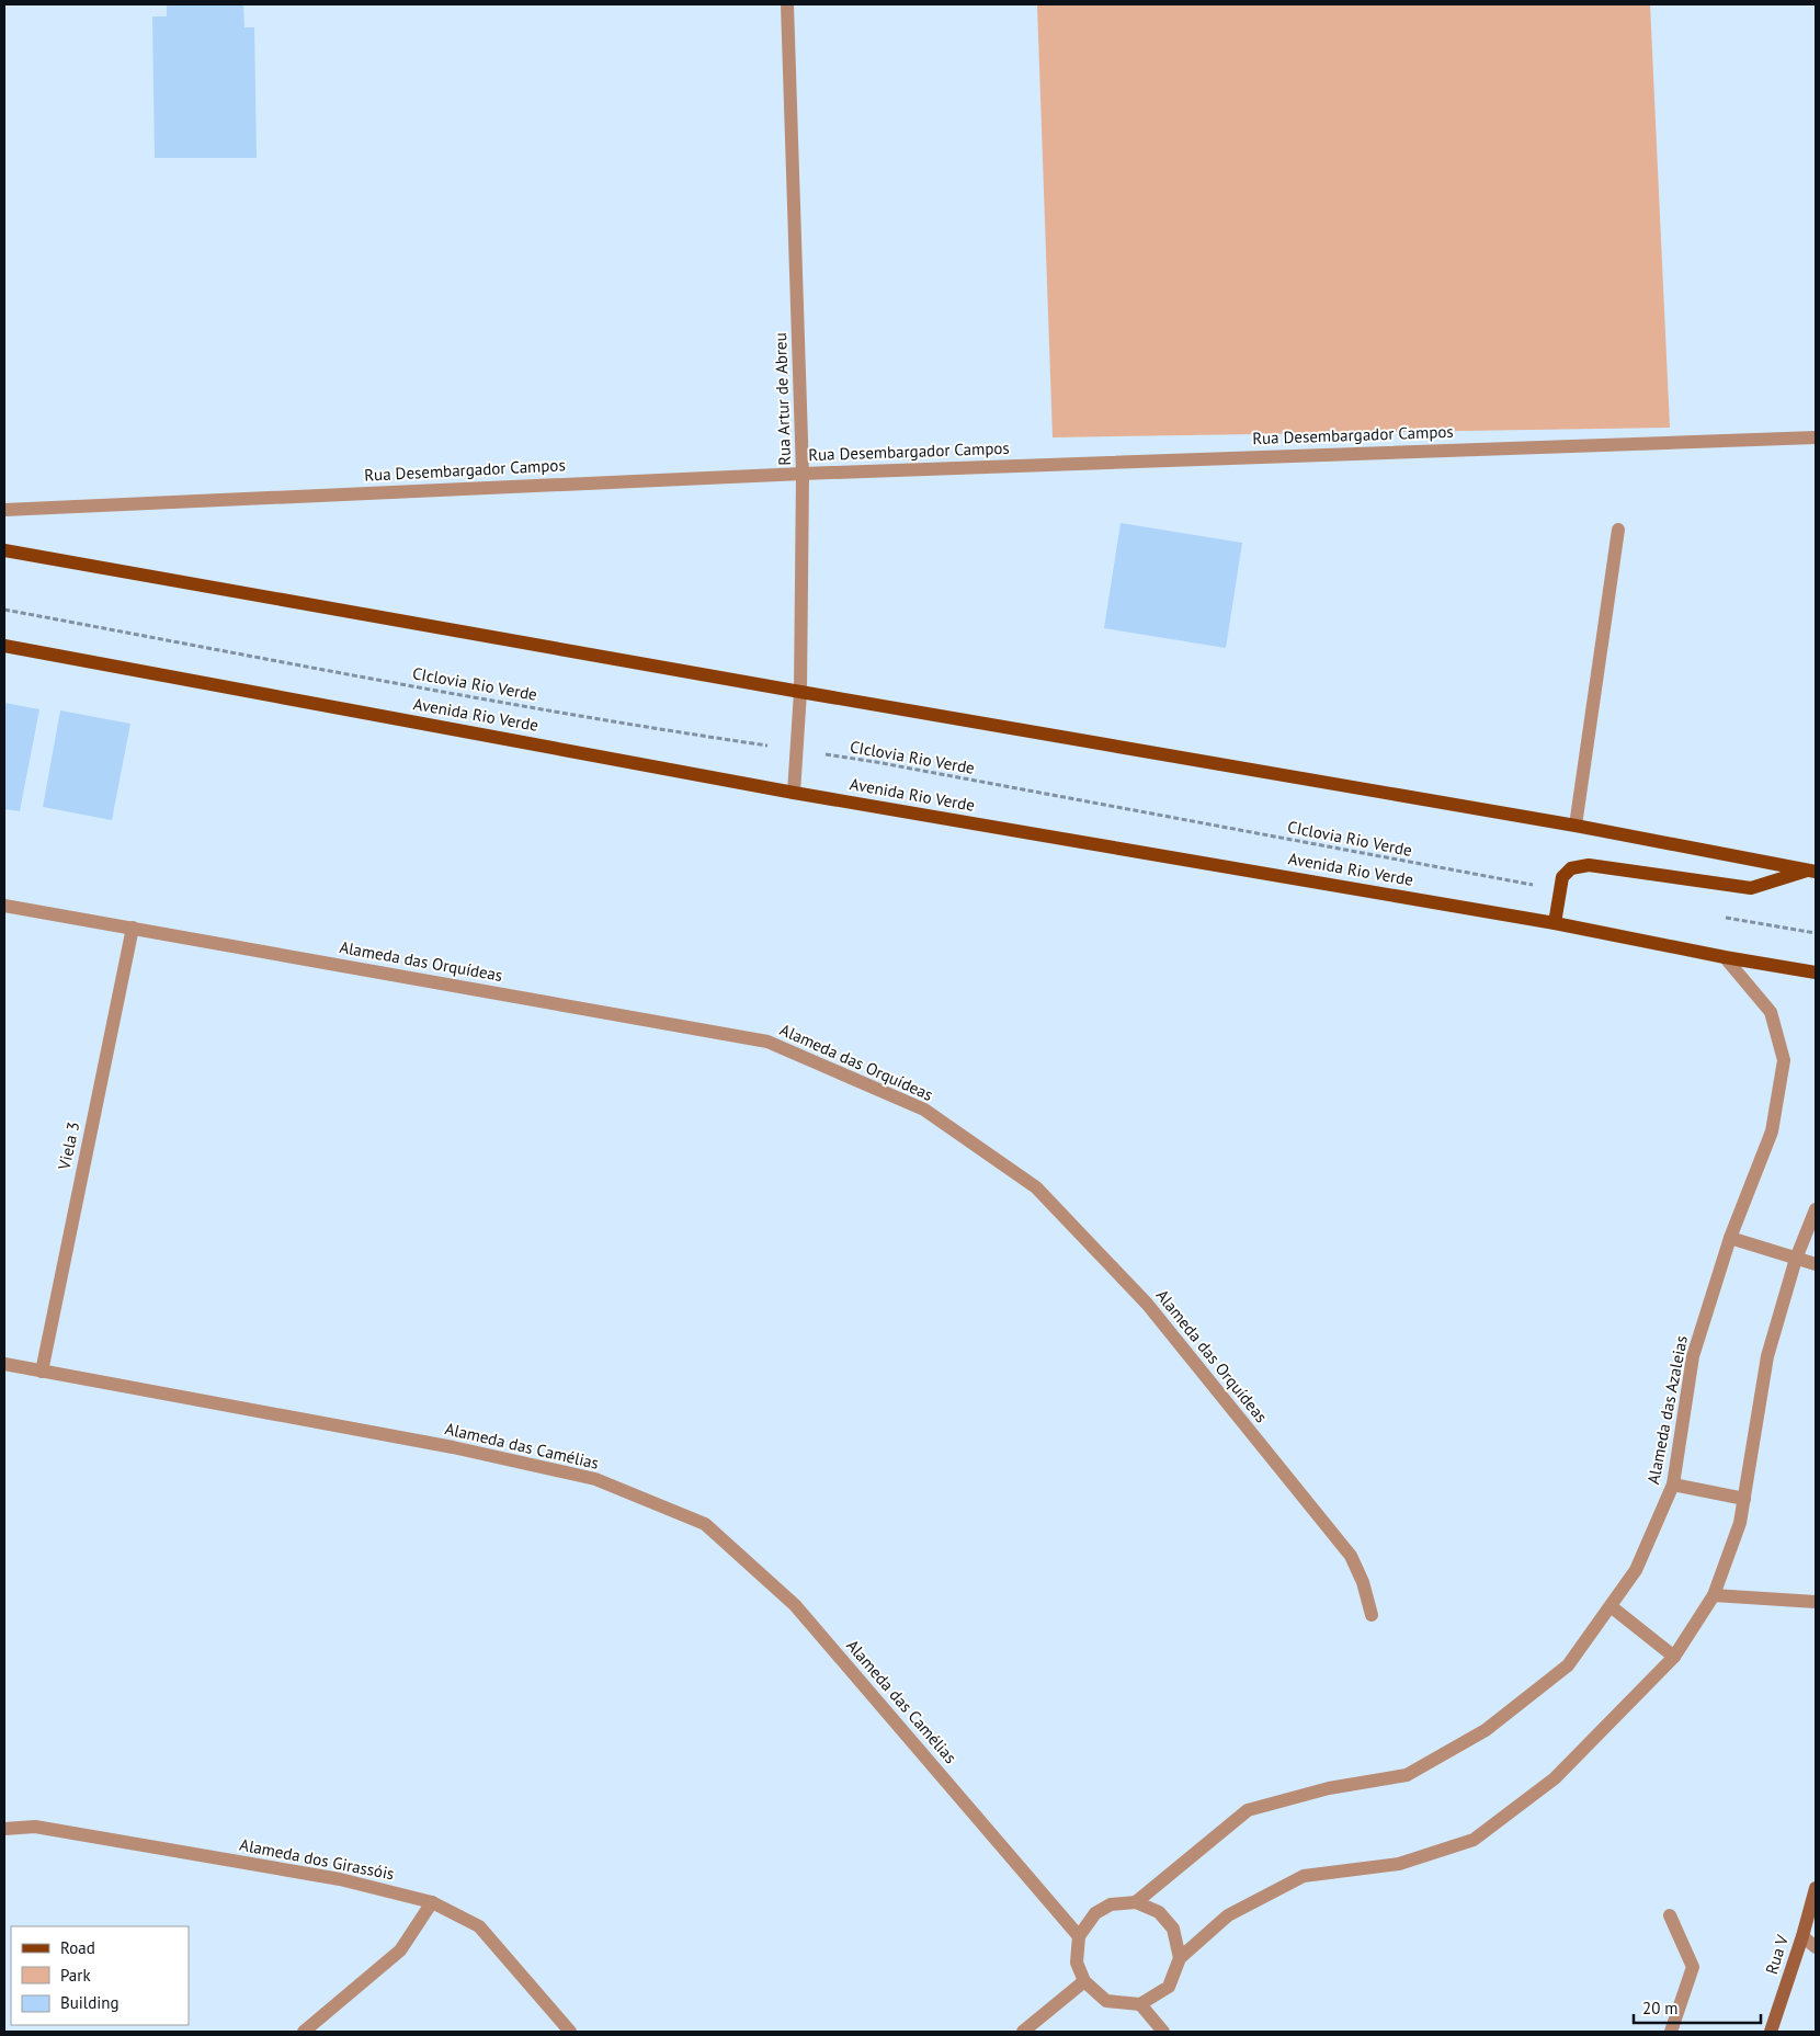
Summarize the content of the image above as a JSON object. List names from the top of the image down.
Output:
{
  "streets": {
    "main road": ["Avenida Rio Verde"],
    "street": [
      "Rua Artur de Abreu",
      "Rua Desembargador Campos",
      "Alameda das Orquídeas",
      "Viela 3",
      "Alameda das Azaleias",
      "Alameda das Camélias",
      "Alameda dos Girassóis",
      "Rua V"
    ],
    "path": ["CIclovia Rio Verde"]
  },
  "crossings": [
    ["Rua Artur de Abreu", "Rua Desembargador Campos"],
    ["Rua Artur de Abreu", "CIclovia Rio Verde"],
    ["Rua Artur de Abreu", "Avenida Rio Verde"],
    ["Avenida Rio Verde", "Alameda das Azaleias"],
    ["Alameda das Orquídeas", "Viela 3"],
    ["Viela 3", "Alameda das Camélias"],
    ["Alameda das Azaleias", "Alameda das Camélias"]
  ],
  "legend": ["Road", "Park", "Building"],
  "scale_bar": "20 m"
}
